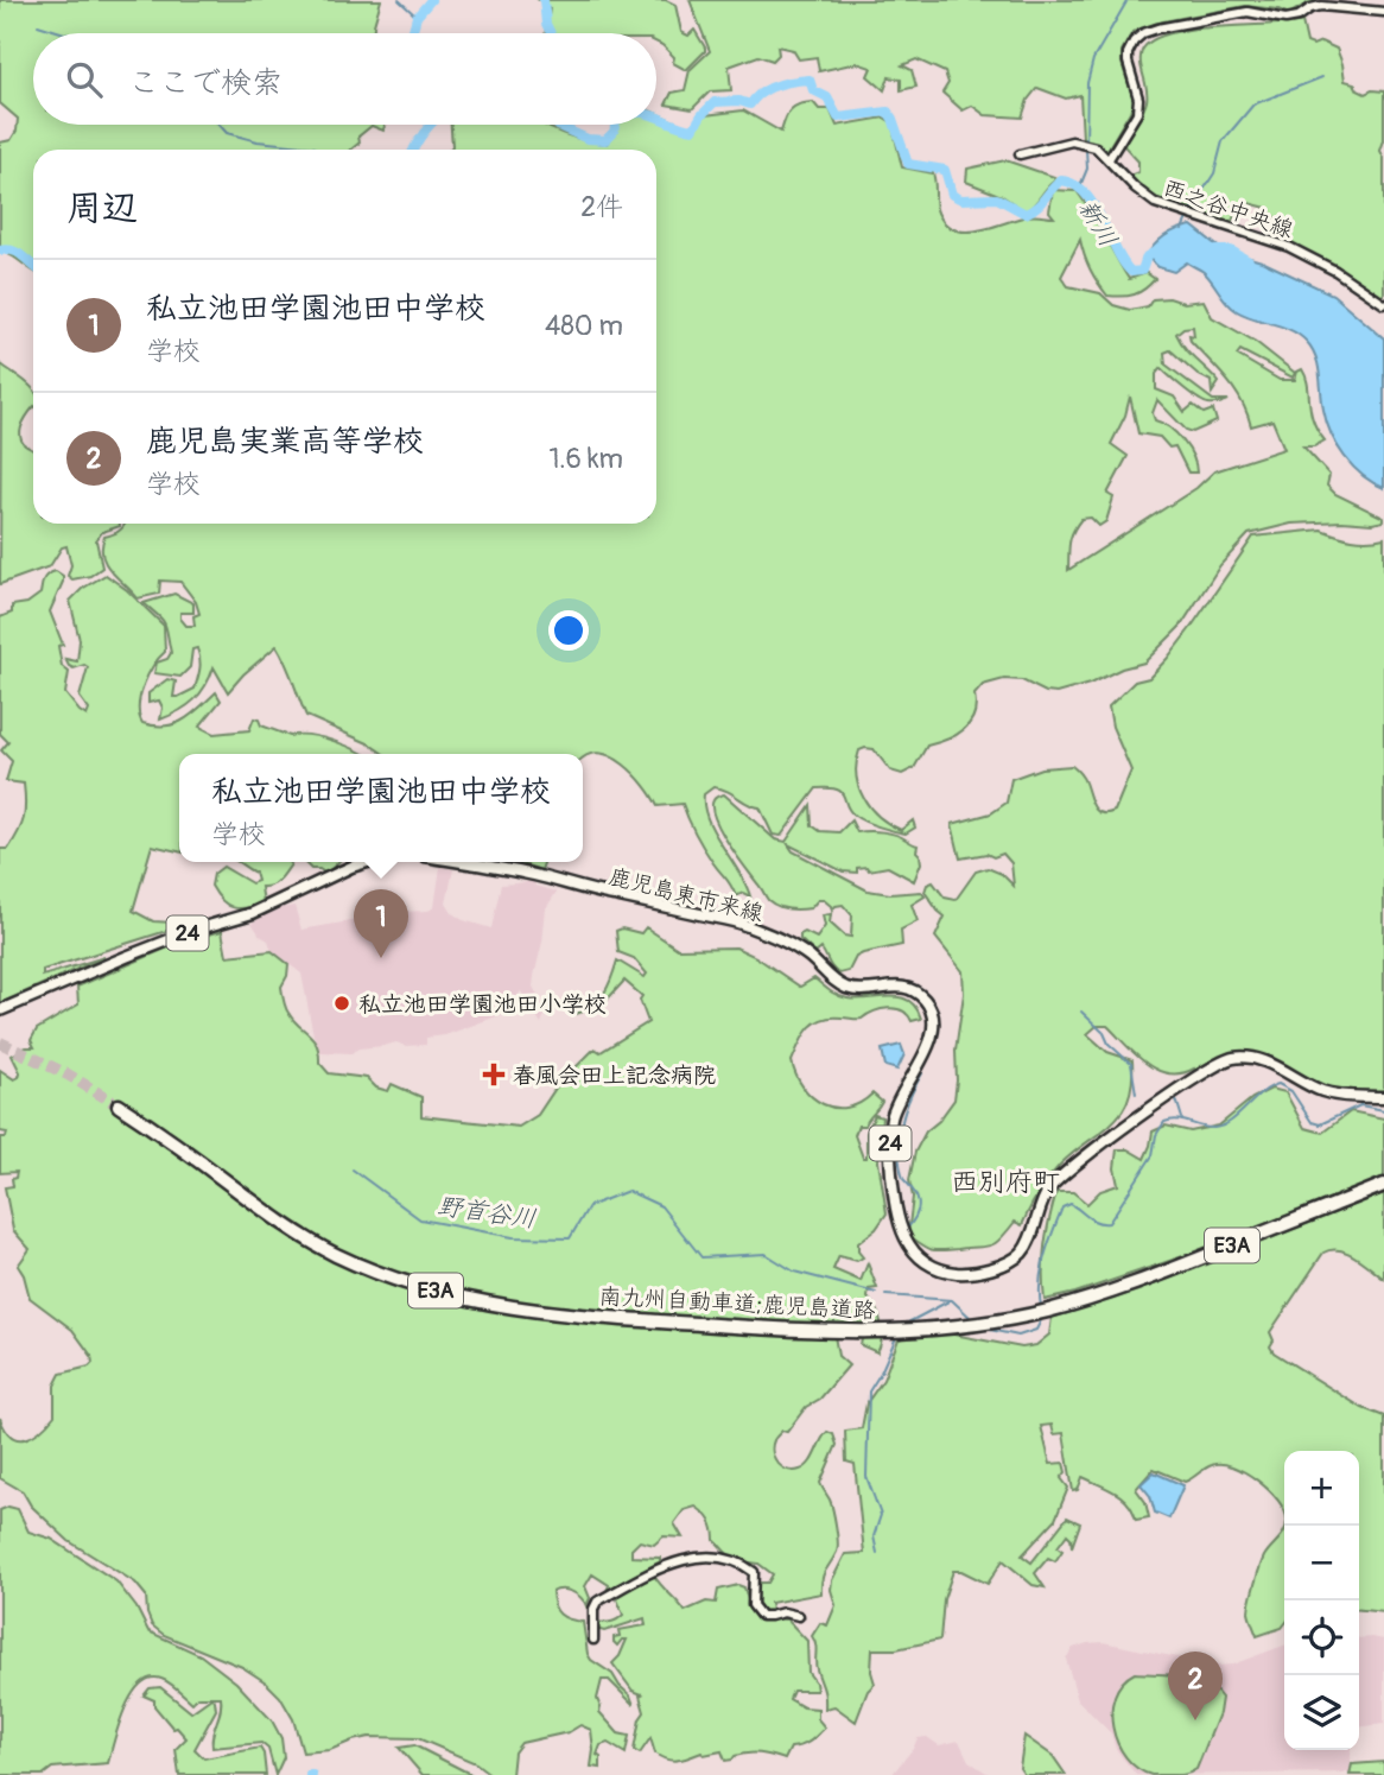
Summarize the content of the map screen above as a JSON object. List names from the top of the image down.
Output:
{
  "streets": {
    "highway": ["E3A", "南九州自動車道;鹿児島道路"],
    "main road": ["鹿児島東市来線", "24"],
    "street": ["西之谷中央線"]
  },
  "districts": ["西別府町"],
  "water": ["新川", "野首谷川"],
  "places": {
    "other": ["私立池田学園池田小学校"],
    "health": ["春風会田上記念病院"]
  },
  "page": {
    "search": "ここで検索",
    "heading": ["周辺", "2件"],
    "list": [
      {
        "mark": "1",
        "name": "私立池田学園池田中学校",
        "note": "学校",
        "value": "480 m"
      },
      {
        "mark": "2",
        "name": "鹿児島実業高等学校",
        "note": "学校",
        "value": "1.6 km"
      }
    ],
    "popup": ["私立池田学園池田中学校", "学校"],
    "pins": ["1", "2"],
    "map_buttons": ["+", "−"]
  }
}
